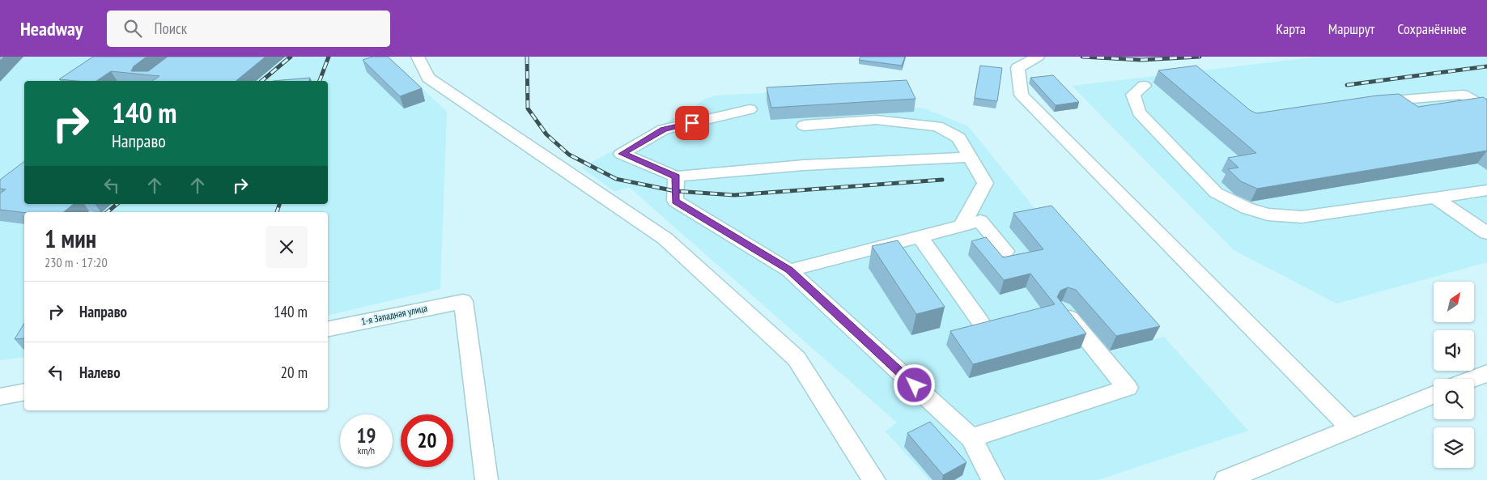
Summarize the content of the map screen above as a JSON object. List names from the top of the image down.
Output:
{
  "streets": {
    "street": ["1-я Западная улица"]
  },
  "north": "top right",
  "page": {
    "header": "Headway",
    "search": "Поиск",
    "nav": ["Карта", "Маршрут", "Сохранённые"],
    "turn": ["140 m", "Направо"],
    "heading": ["1 мин", "230 m · 17:20"],
    "list": [
      {
        "name": "Направо",
        "value": "140 m"
      },
      {
        "name": "Налево",
        "value": "20 m"
      }
    ],
    "speed": "19 km/h",
    "limit": "20"
  }
}
